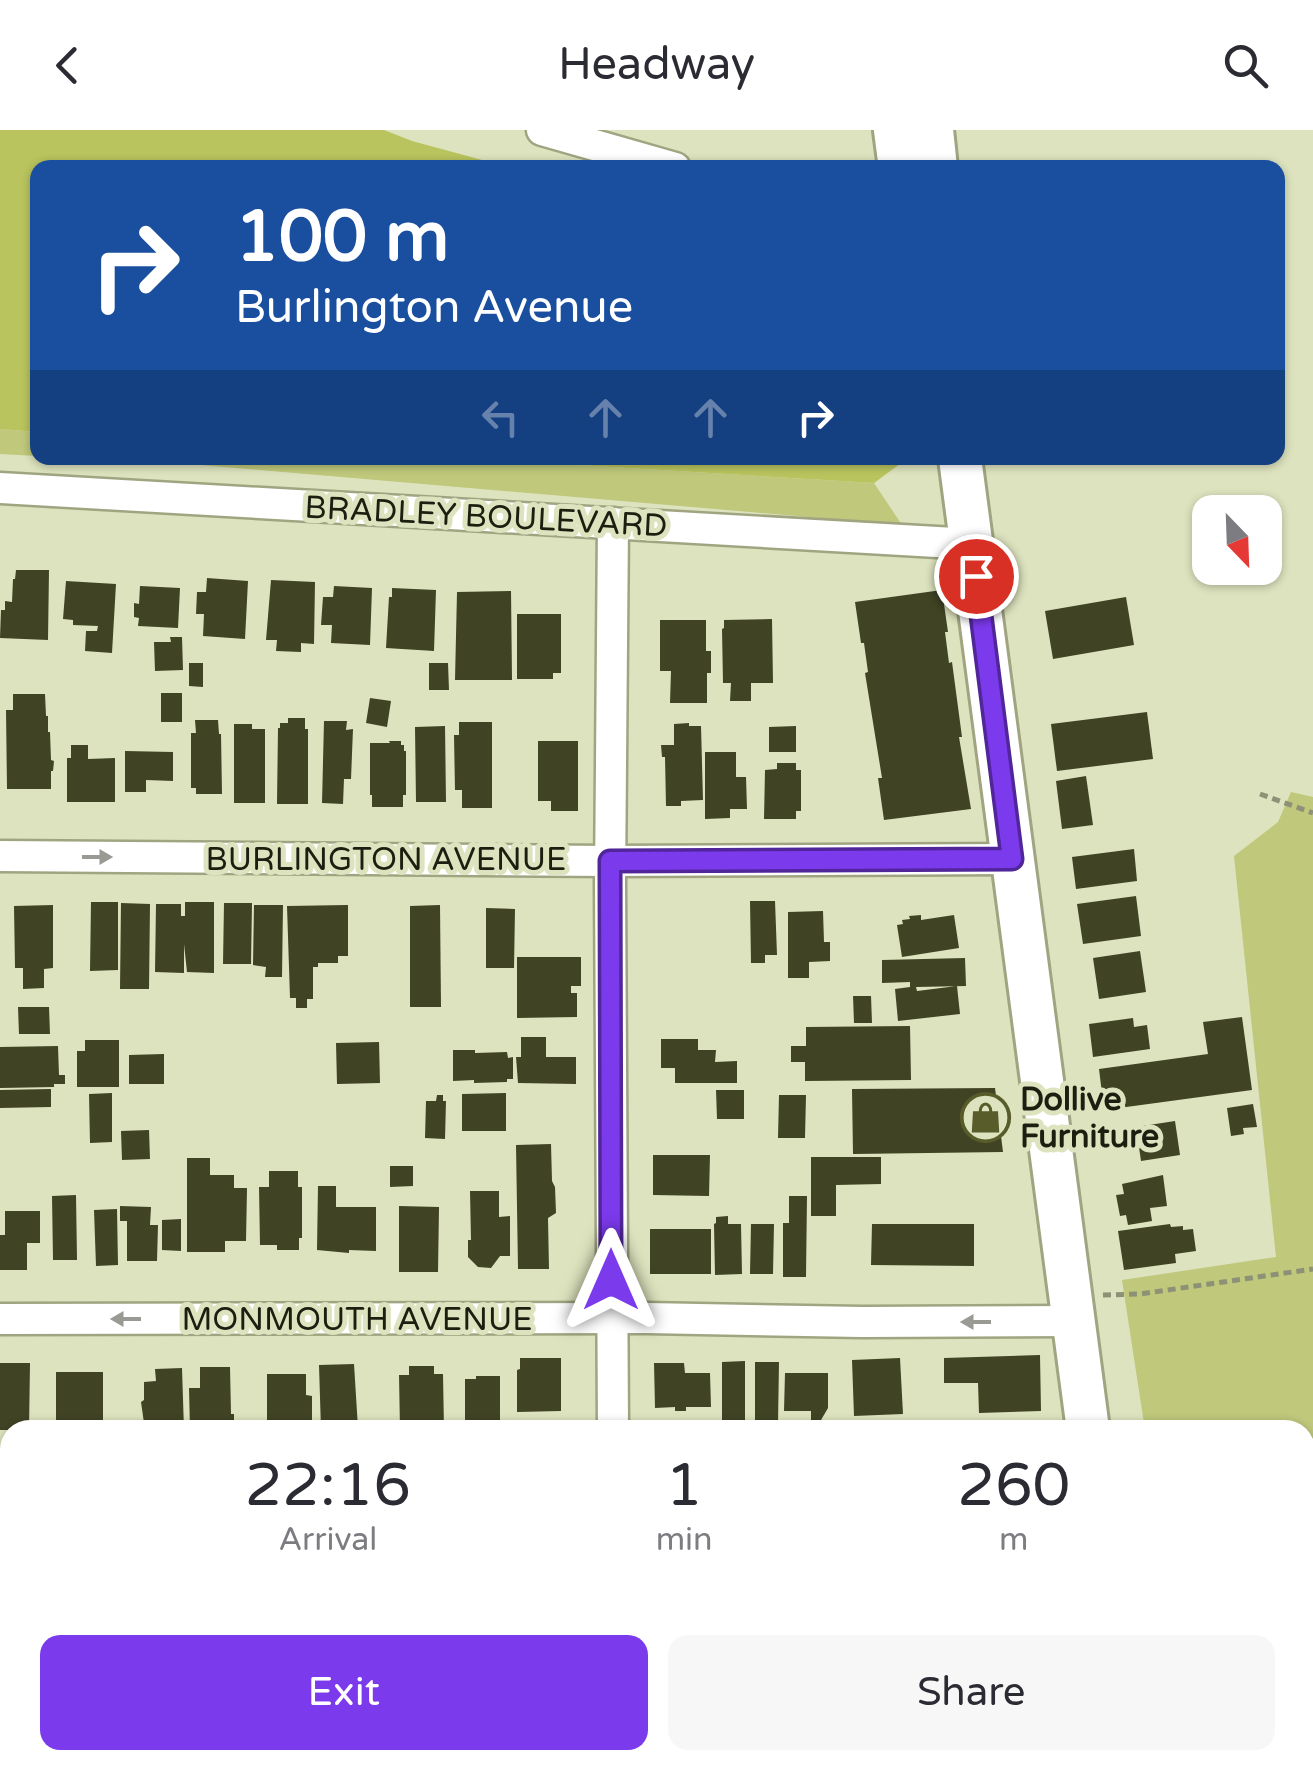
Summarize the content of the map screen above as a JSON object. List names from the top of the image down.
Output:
{
  "streets": {
    "street": ["BRADLEY BOULEVARD", "BURLINGTON AVENUE", "MONMOUTH AVENUE"]
  },
  "one_way": ["BURLINGTON AVENUE", "MONMOUTH AVENUE"],
  "places": {
    "shop": ["Dollive Furniture"]
  },
  "north": "bottom right",
  "page": {
    "header": "Headway",
    "turn": ["100 m", "Burlington Avenue"],
    "eta": [
      "22:16",
      "Arrival",
      "1",
      "min",
      "260",
      "m"
    ],
    "buttons": ["Exit", "Share"]
  }
}
